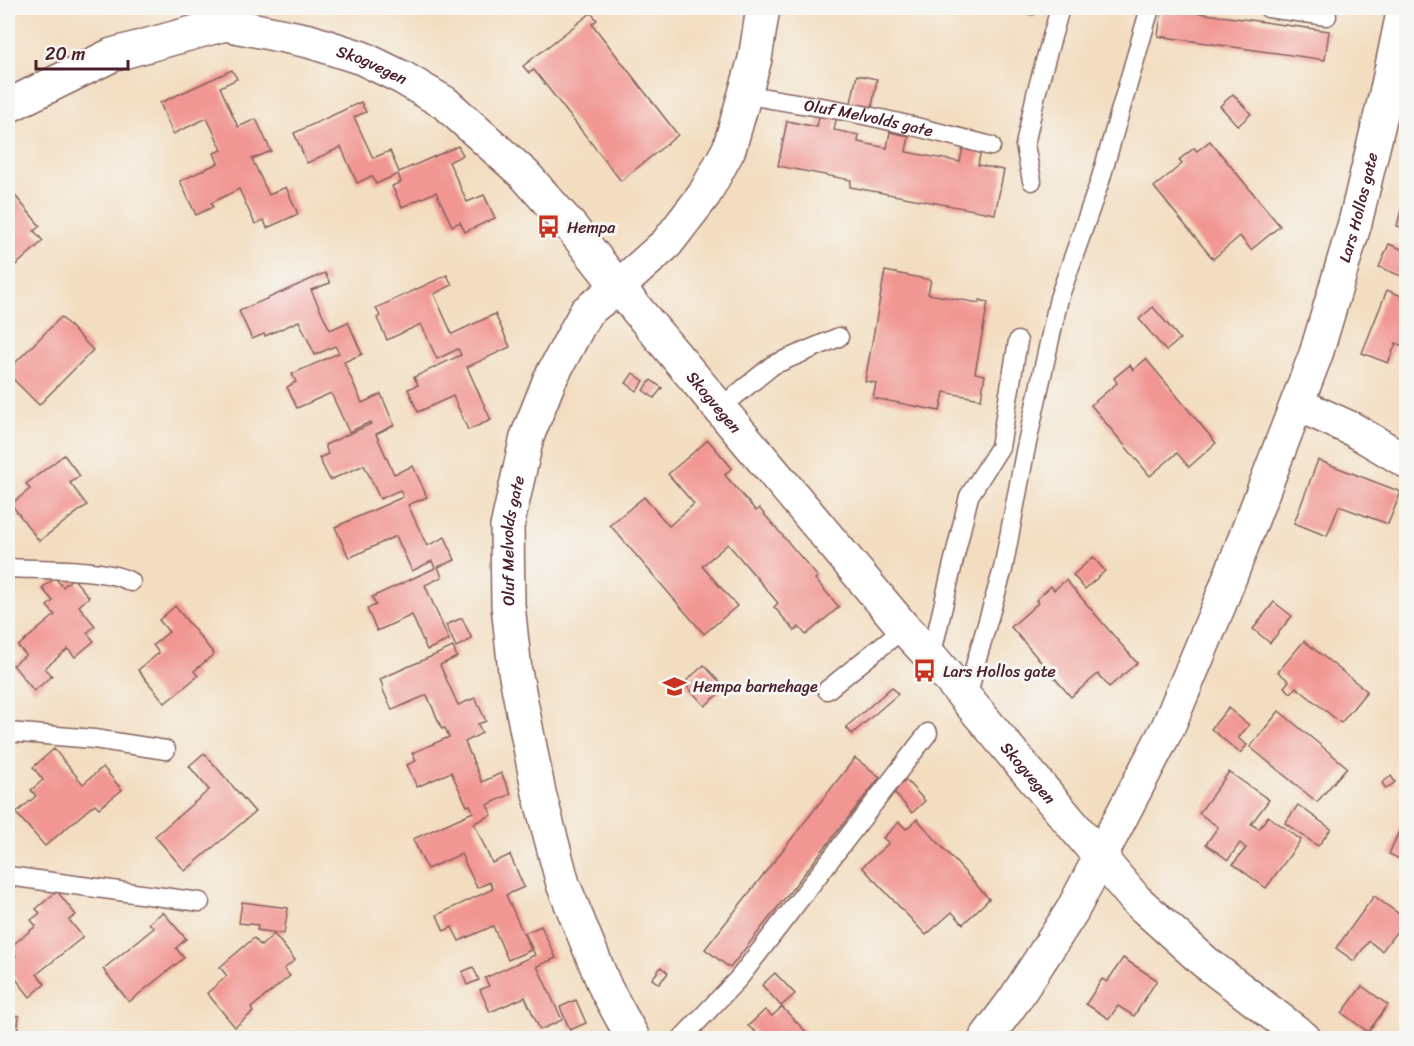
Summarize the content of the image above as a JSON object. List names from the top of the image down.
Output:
{
  "streets": {
    "street": ["Skogvegen", "Oluf Melvolds gate", "Lars Hollos gate"]
  },
  "crossings": [
    ["Skogvegen", "Oluf Melvolds gate"],
    ["Skogvegen", "Lars Hollos gate"]
  ],
  "places": {
    "bus stop": ["Hempa", "Lars Hollos gate"],
    "school or university": ["Hempa barnehage"]
  },
  "scale_bar": "20 m"
}
